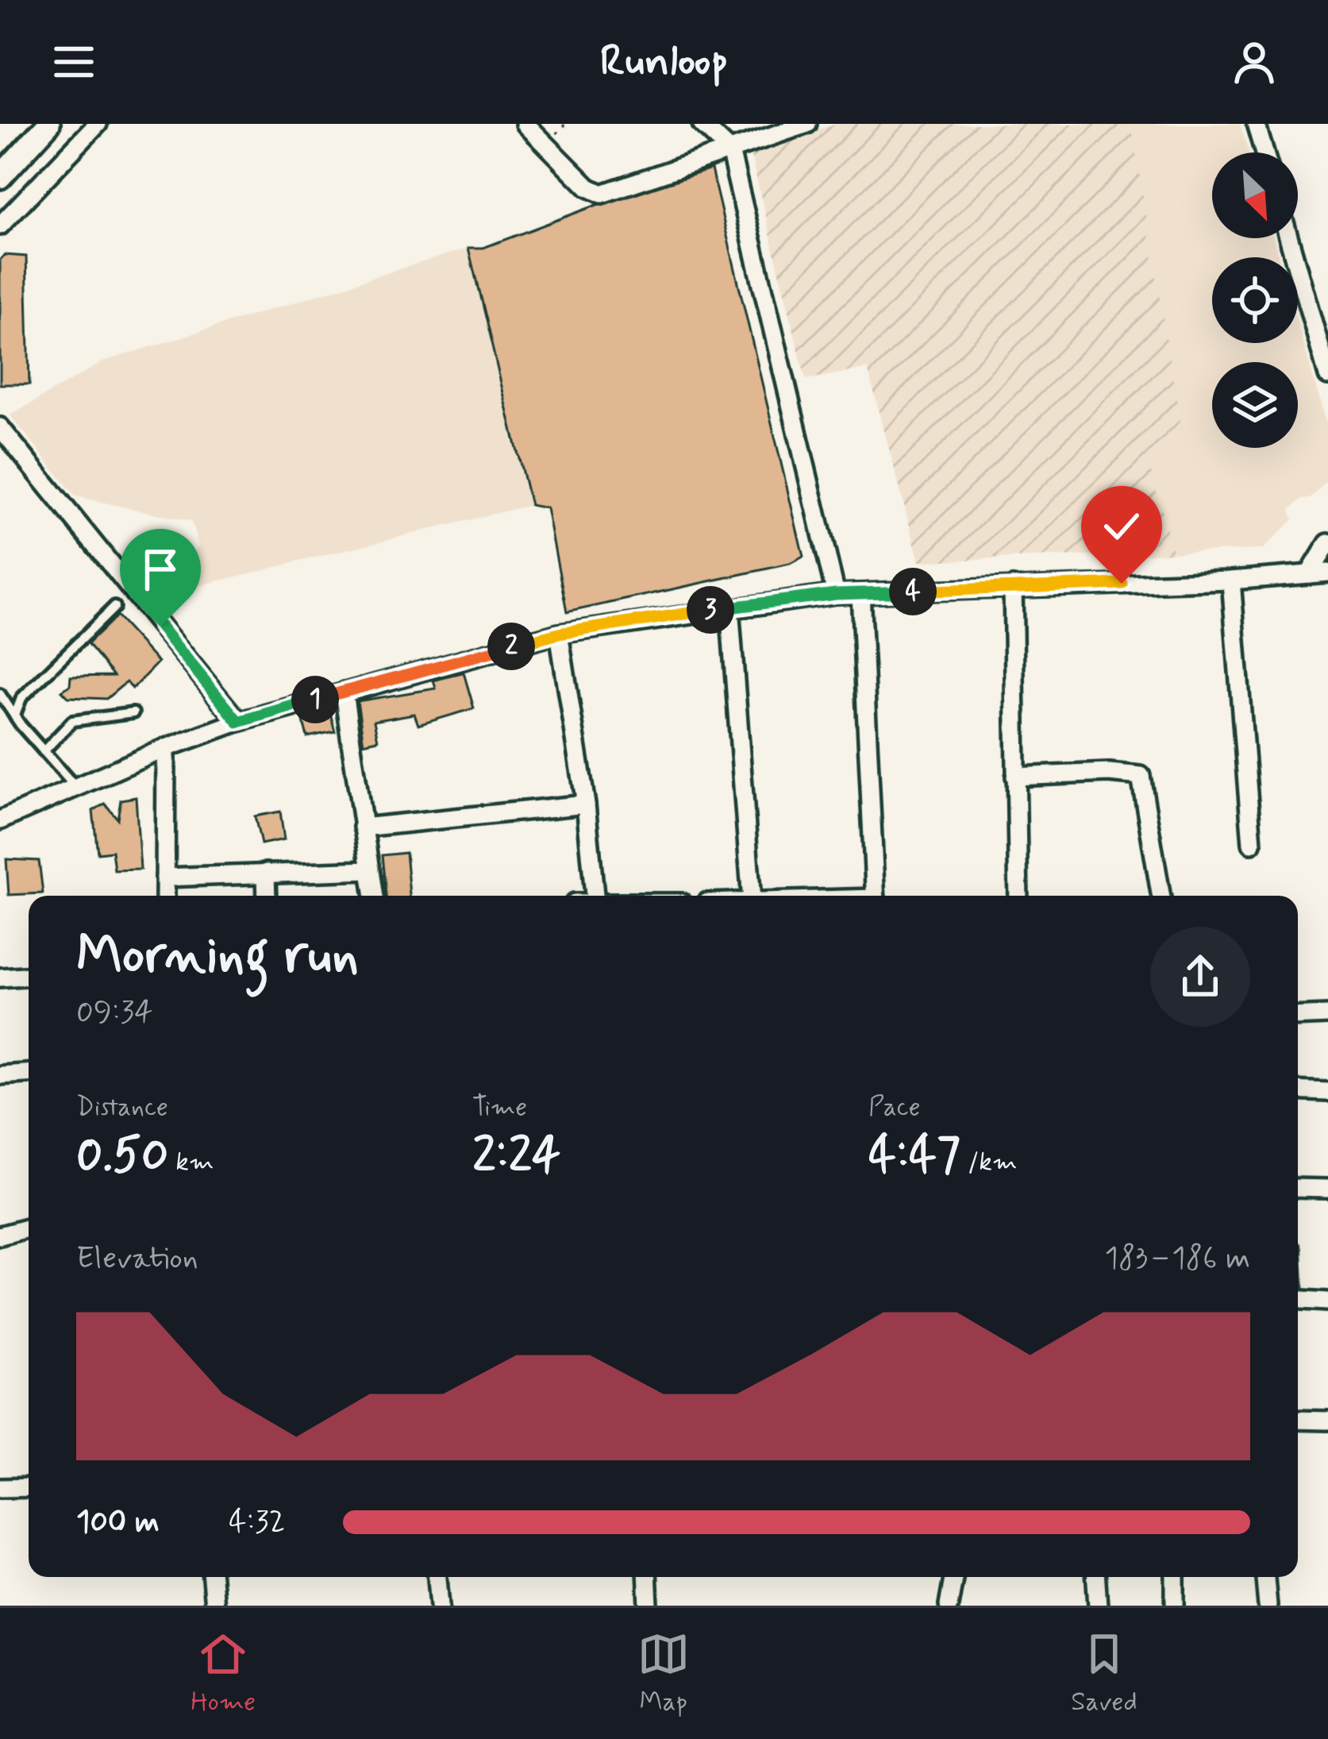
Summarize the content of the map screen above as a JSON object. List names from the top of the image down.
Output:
{
  "north": "bottom right",
  "page": {
    "header": "Runloop",
    "pins": [
      "4",
      "3",
      "2",
      "1"
    ],
    "heading": ["Morning run", "09:34"],
    "stats": [
      ["Distance", "0.50 km"],
      ["Time", "2:24"],
      ["Pace", "4:47 /km"]
    ],
    "chart": ["Elevation", "183–186 m"],
    "list": [
      {
        "name": "100 m",
        "note": "4:32"
      }
    ],
    "tabs": ["Home", "Map", "Saved"]
  }
}
